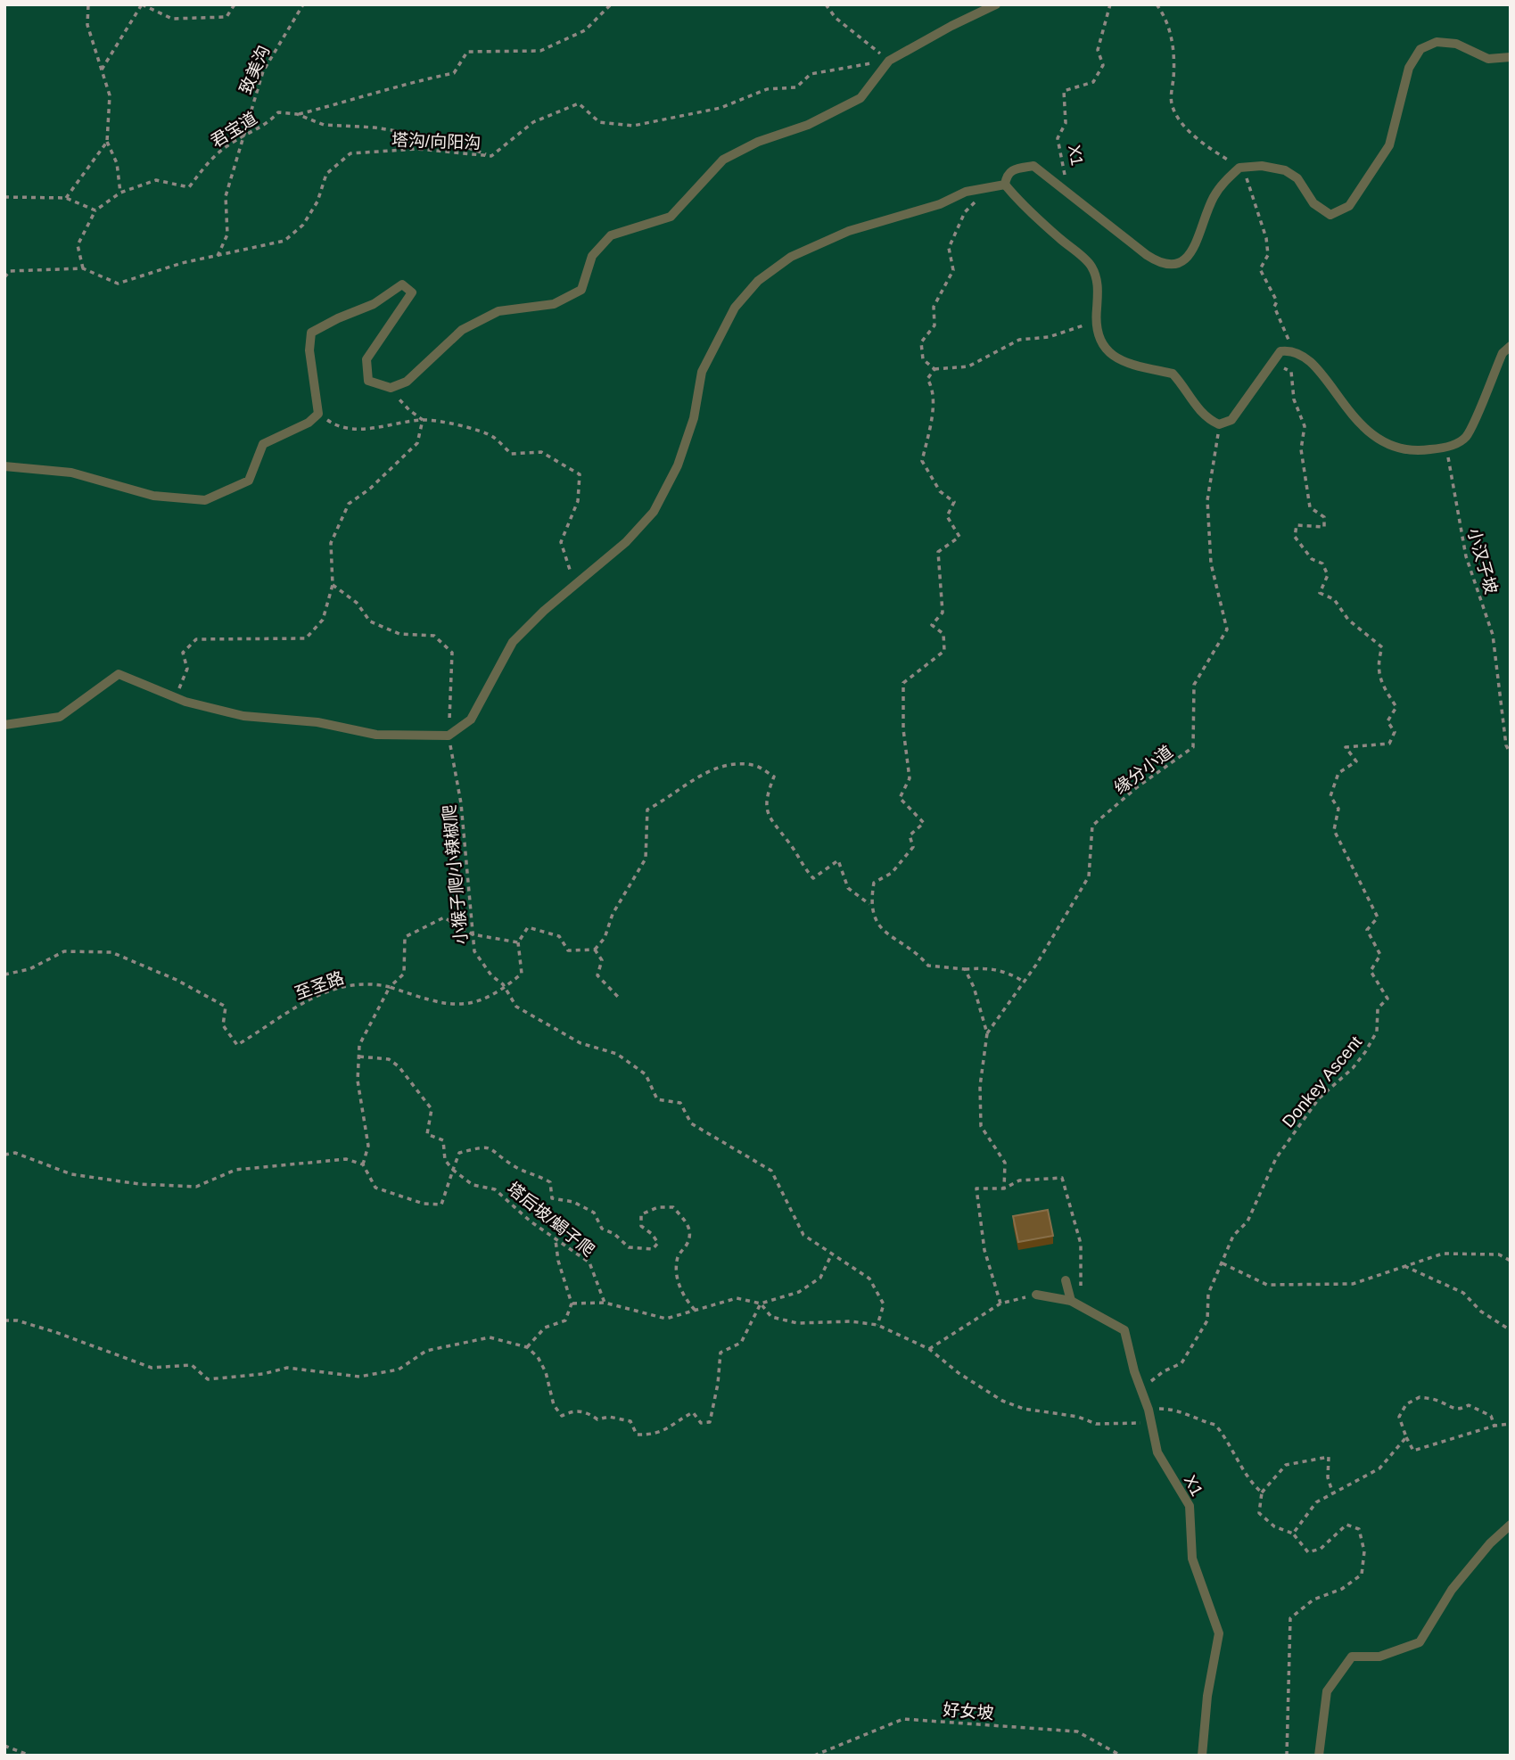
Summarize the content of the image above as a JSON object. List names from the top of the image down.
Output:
{
  "streets": {
    "lane": ["X1"],
    "path": [
      "致美沟",
      "君宝道",
      "塔沟/向阳沟",
      "小汉子坡",
      "缘分小道",
      "小猴子爬/小辣椒爬",
      "至圣路",
      "Donkey Ascent",
      "塔后坡/蝎子爬",
      "好女坡"
    ]
  },
  "crossings": [
    ["致美沟", "君宝道"],
    ["致美沟", "塔沟/向阳沟"],
    ["X1", "Donkey Ascent"]
  ]
}
